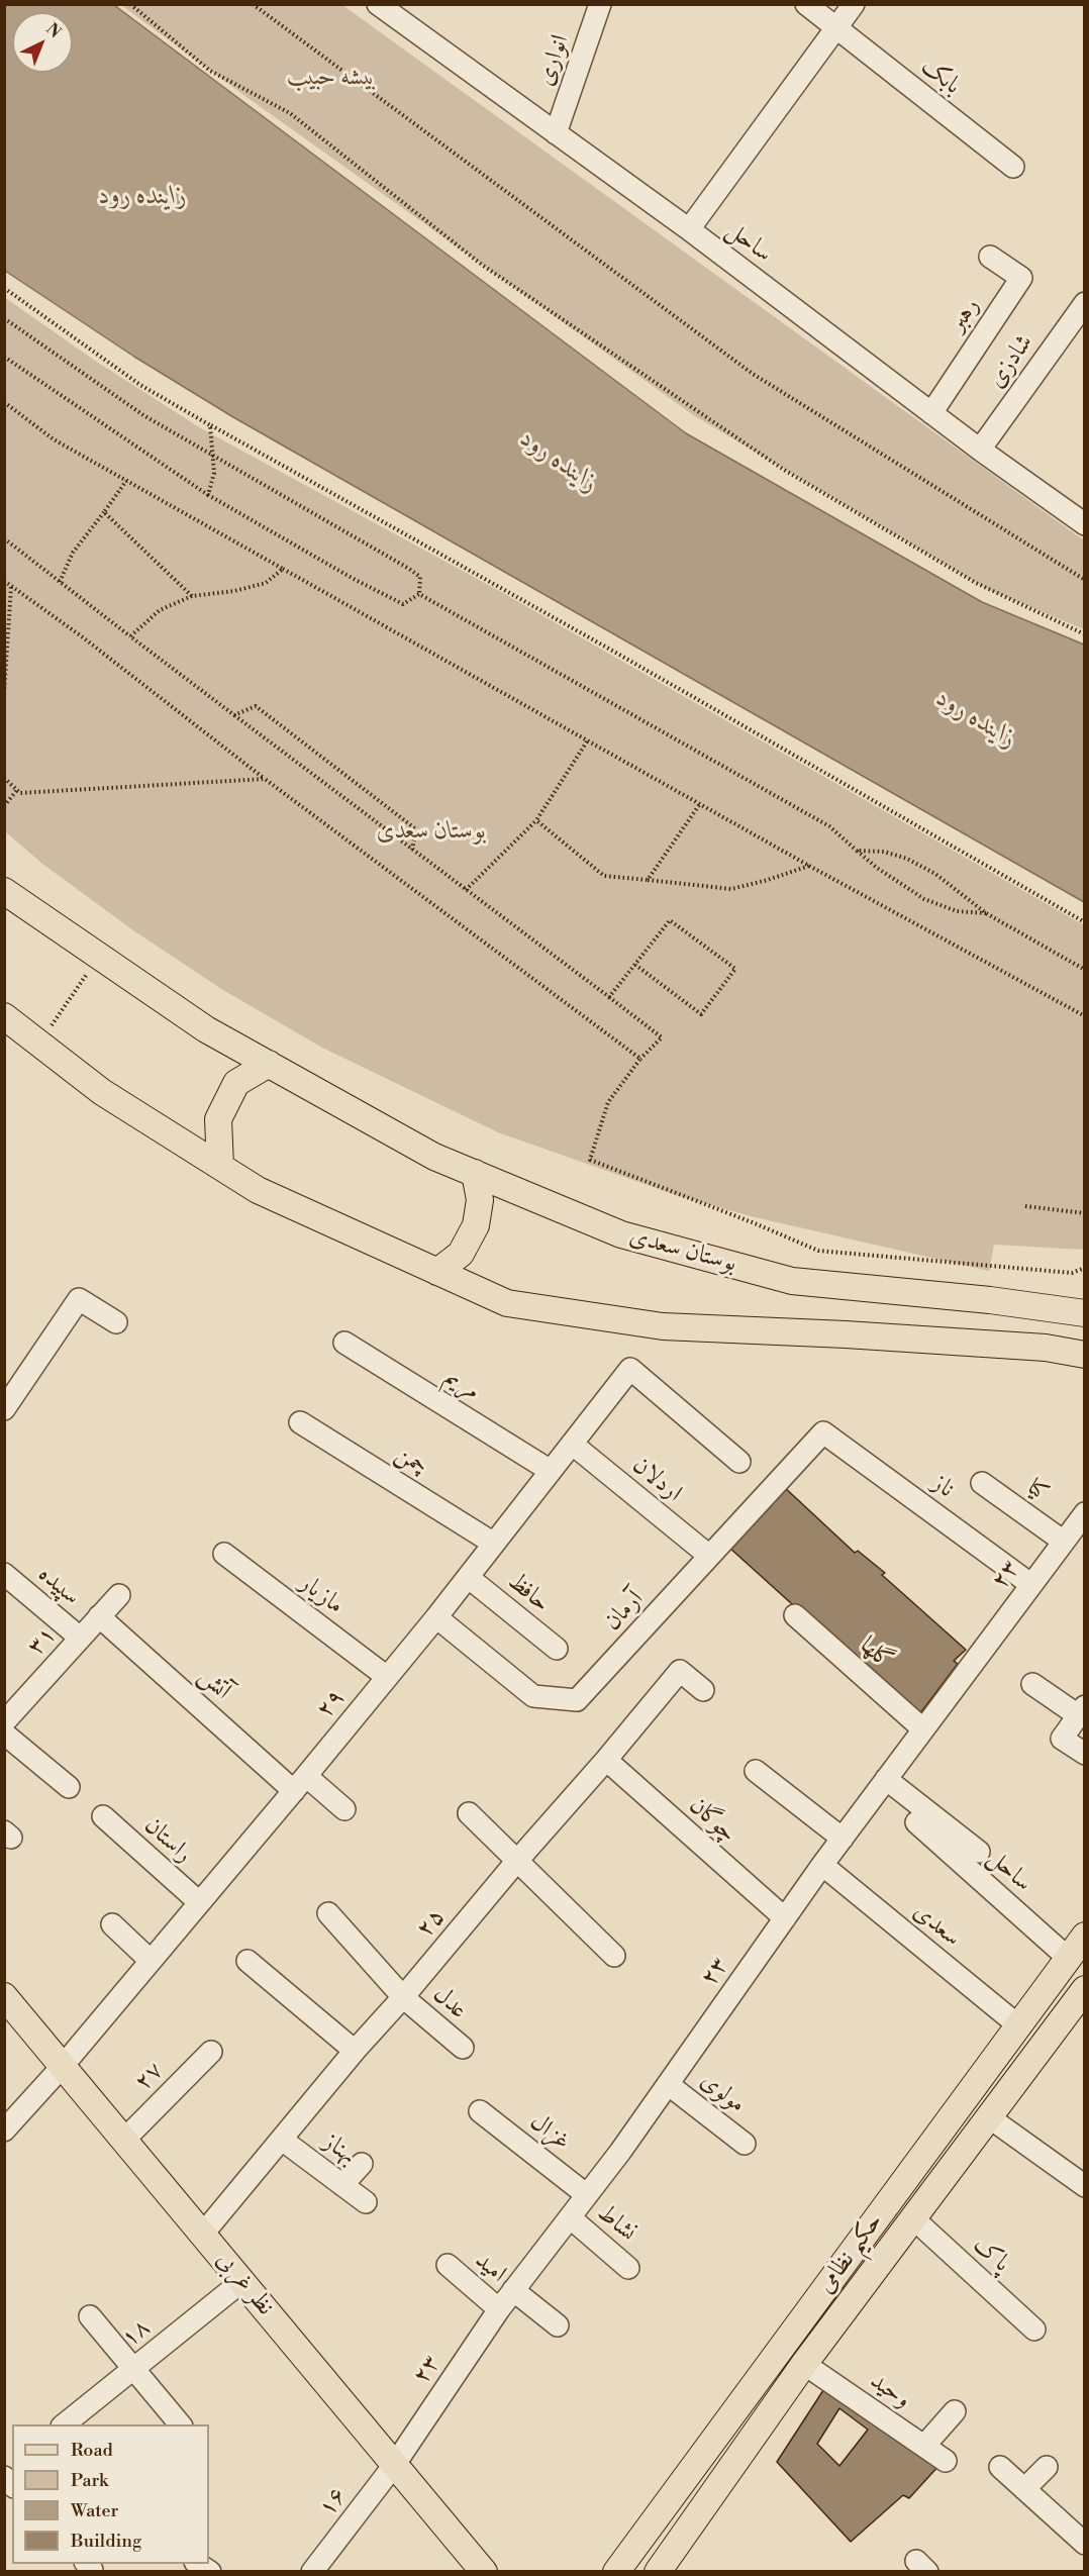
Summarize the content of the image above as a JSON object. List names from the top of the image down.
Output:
{
  "streets": {
    "main road": ["بوستان سعدی", "حکیم نظامی", "نظر غربی"],
    "street": [
      "انواری",
      "بابک",
      "ساحل",
      "رهبر",
      "شادزی",
      "مریم",
      "چمن",
      "اردلان",
      "ناز",
      "کیا",
      "۲۳",
      "سپیده",
      "حافظ",
      "مازیار",
      "آرمان",
      "۳۱",
      "گلها",
      "آتش",
      "۲۹",
      "چوگان",
      "راستان",
      "۲۵",
      "سعدی",
      "عدل",
      "۲۷",
      "مولوی",
      "غزال",
      "بهناز",
      "نشاط",
      "پاک",
      "امید",
      "۱۸",
      "وحید",
      "۱۶"
    ]
  },
  "crossings": [
    ["انواری", "ساحل"],
    ["ساحل", "رهبر"],
    ["ساحل", "شادزی"],
    ["ساحل", "حکیم نظامی"],
    ["مریم", "۲۹"],
    ["چمن", "۲۹"],
    ["اردلان", "آرمان"],
    ["اردلان", "۲۹"],
    ["ناز", "۲۳"],
    ["ناز", "آرمان"],
    ["کیا", "۲۳"],
    ["۲۳", "گلها"],
    ["۲۳", "چوگان"],
    ["۲۳", "سعدی"],
    ["۲۳", "مولوی"],
    ["۲۳", "غزال"],
    ["۲۳", "نشاط"],
    ["۲۳", "امید"],
    ["۲۳", "نظر غربی"],
    ["۲۳", "۱۶"],
    ["سپیده", "۳۱"],
    ["حافظ", "۲۹"],
    ["مازیار", "۲۹"],
    ["آرمان", "۲۹"],
    ["۳۱", "آتش"],
    ["آتش", "۲۹"],
    ["۲۹", "راستان"],
    ["۲۹", "نظر غربی"],
    ["چوگان", "۲۵"],
    ["۲۵", "عدل"],
    ["۲۵", "بهناز"],
    ["۲۵", "نظر غربی"],
    ["سعدی", "حکیم نظامی"],
    ["۲۷", "نظر غربی"],
    ["حکیم نظامی", "پاک"],
    ["حکیم نظامی", "وحید"],
    ["نظر غربی", "۱۸"],
    ["نظر غربی", "۱۶"]
  ],
  "water": ["زاینده رود"],
  "parks": ["بیشه حبیب", "بوستان سعدی"],
  "legend": [
    "Road",
    "Park",
    "Water",
    "Building"
  ],
  "north": "top right"
}
